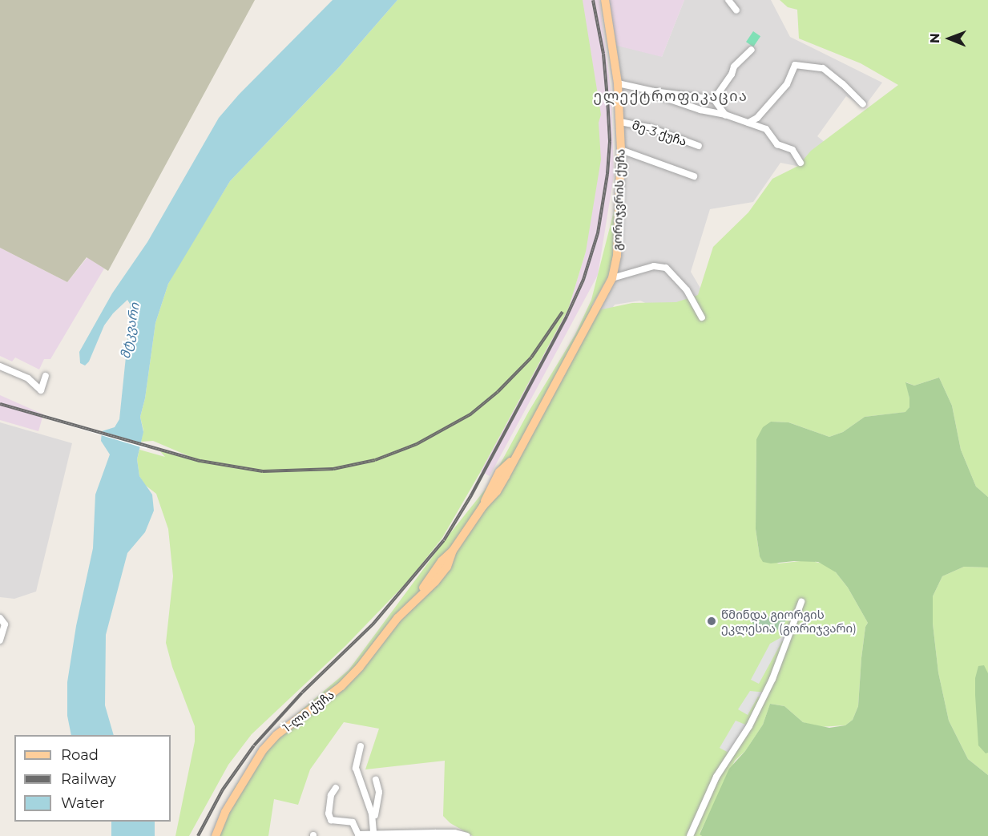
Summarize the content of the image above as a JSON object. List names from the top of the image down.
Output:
{
  "streets": {
    "main road": ["გორიჯვრის ქუჩა", "1-ლი ქუჩა"],
    "street": ["მე-3 ქუჩა"]
  },
  "crossings": [
    ["მე-3 ქუჩა", "გორიჯვრის ქუჩა"],
    ["გორიჯვრის ქუჩა", "1-ლი ქუჩა"]
  ],
  "districts": ["ელექტროფიკაცია"],
  "water": ["მტკვარი"],
  "places": ["წმინდა გიორგის ეკლესია (გორიჯვარი)"],
  "legend": ["Road", "Railway", "Water"],
  "north": "left"
}
